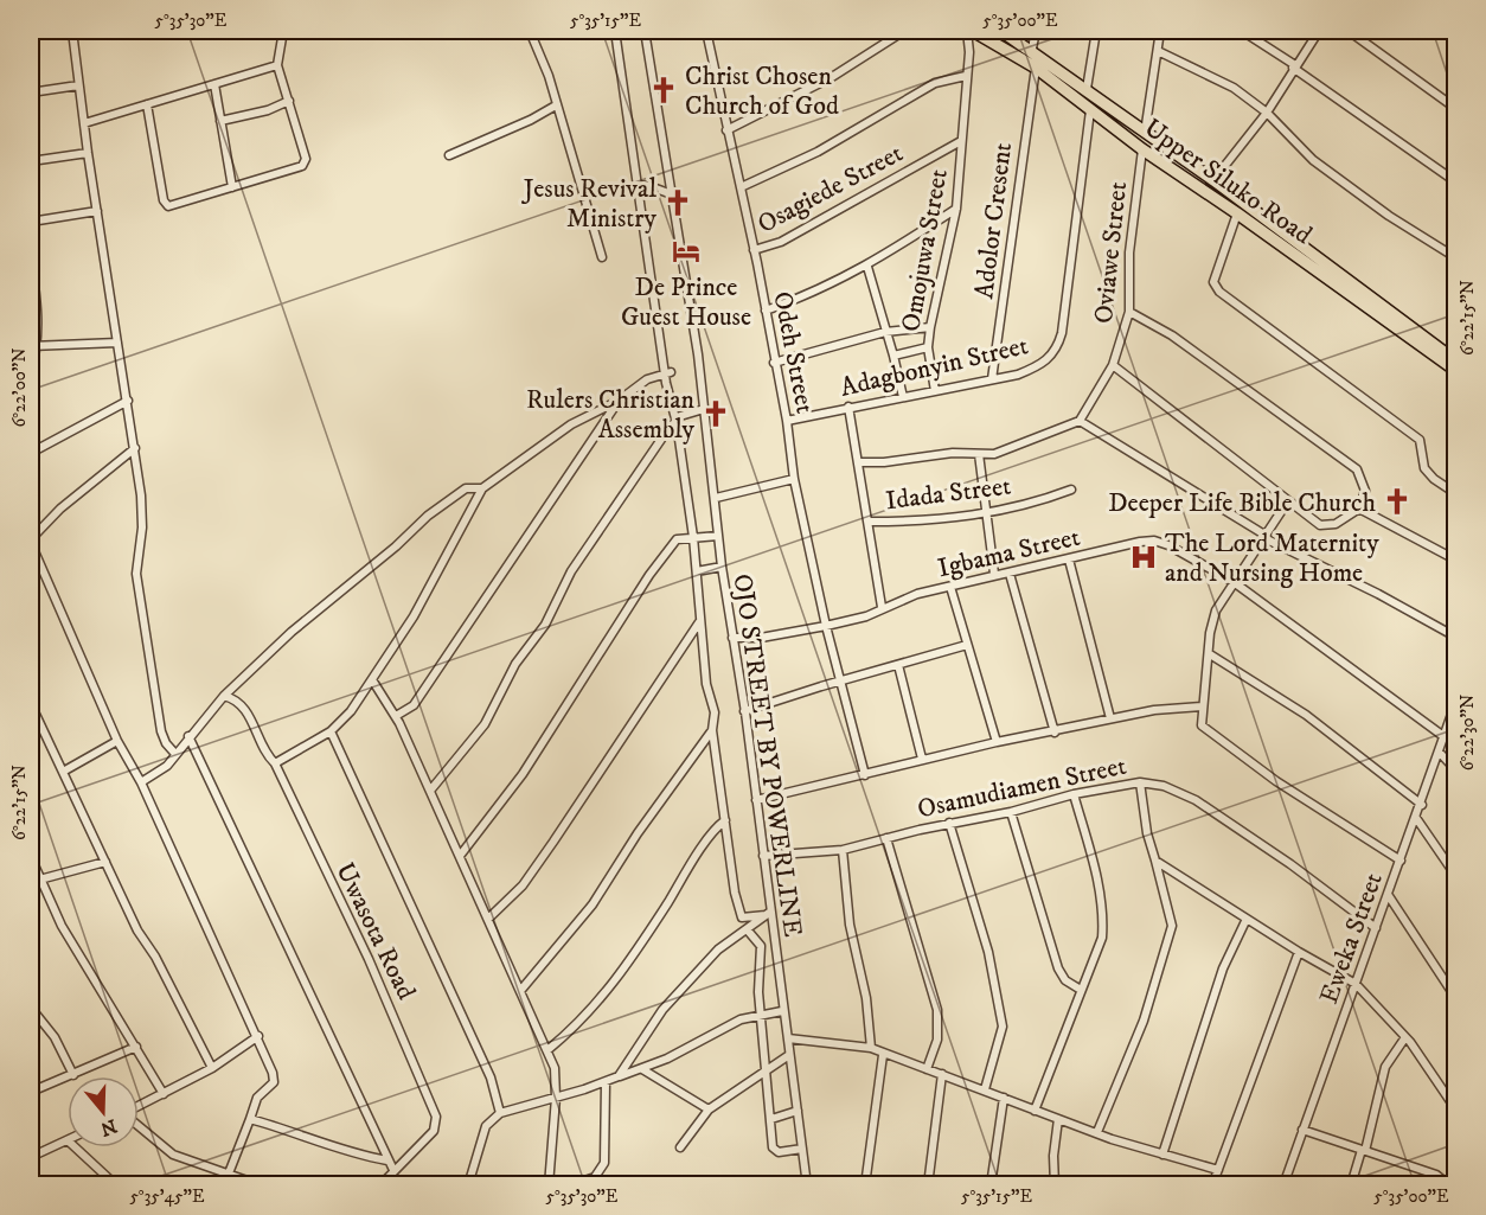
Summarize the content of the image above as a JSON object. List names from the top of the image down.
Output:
{
  "streets": {
    "main road": ["Upper Siluko Road"],
    "street": [
      "Osagiede Street",
      "Adolor Cresent",
      "Omojuwa Street",
      "Oviawe Street",
      "Odeh Street",
      "Adagbonyin Street",
      "Idada Street",
      "Igbama Street",
      "OJO STREET BY POWERLINE",
      "Osamudiamen Street",
      "Uwasota Road",
      "Eweka Street"
    ]
  },
  "crossings": [
    ["Upper Siluko Road", "Adolor Cresent"],
    ["Upper Siluko Road", "Oviawe Street"],
    ["Upper Siluko Road", "Adagbonyin Street"],
    ["Osagiede Street", "Omojuwa Street"],
    ["Osagiede Street", "Odeh Street"],
    ["Adolor Cresent", "Adagbonyin Street"],
    ["Omojuwa Street", "Adagbonyin Street"],
    ["Odeh Street", "Adagbonyin Street"],
    ["Odeh Street", "Igbama Street"],
    ["Igbama Street", "OJO STREET BY POWERLINE"],
    ["Igbama Street", "Eweka Street"],
    ["OJO STREET BY POWERLINE", "Osamudiamen Street"],
    ["Osamudiamen Street", "Eweka Street"]
  ],
  "places": {
    "church": [
      "Christ Chosen Church of God",
      "Jesus Revival Ministry",
      "Rulers Christian Assembly",
      "Deeper Life Bible Church"
    ],
    "hotel": ["De Prince Guest House"],
    "hospital": ["The Lord Maternity and Nursing Home"]
  },
  "north": "bottom",
  "coordinates": [
    "5°35'30\"E",
    "5°35'15\"E",
    "5°35'00\"E",
    "6°22'15\"N",
    "6°22'00\"N",
    "6°22'30\"N",
    "5°35'45\"E"
  ]
}
